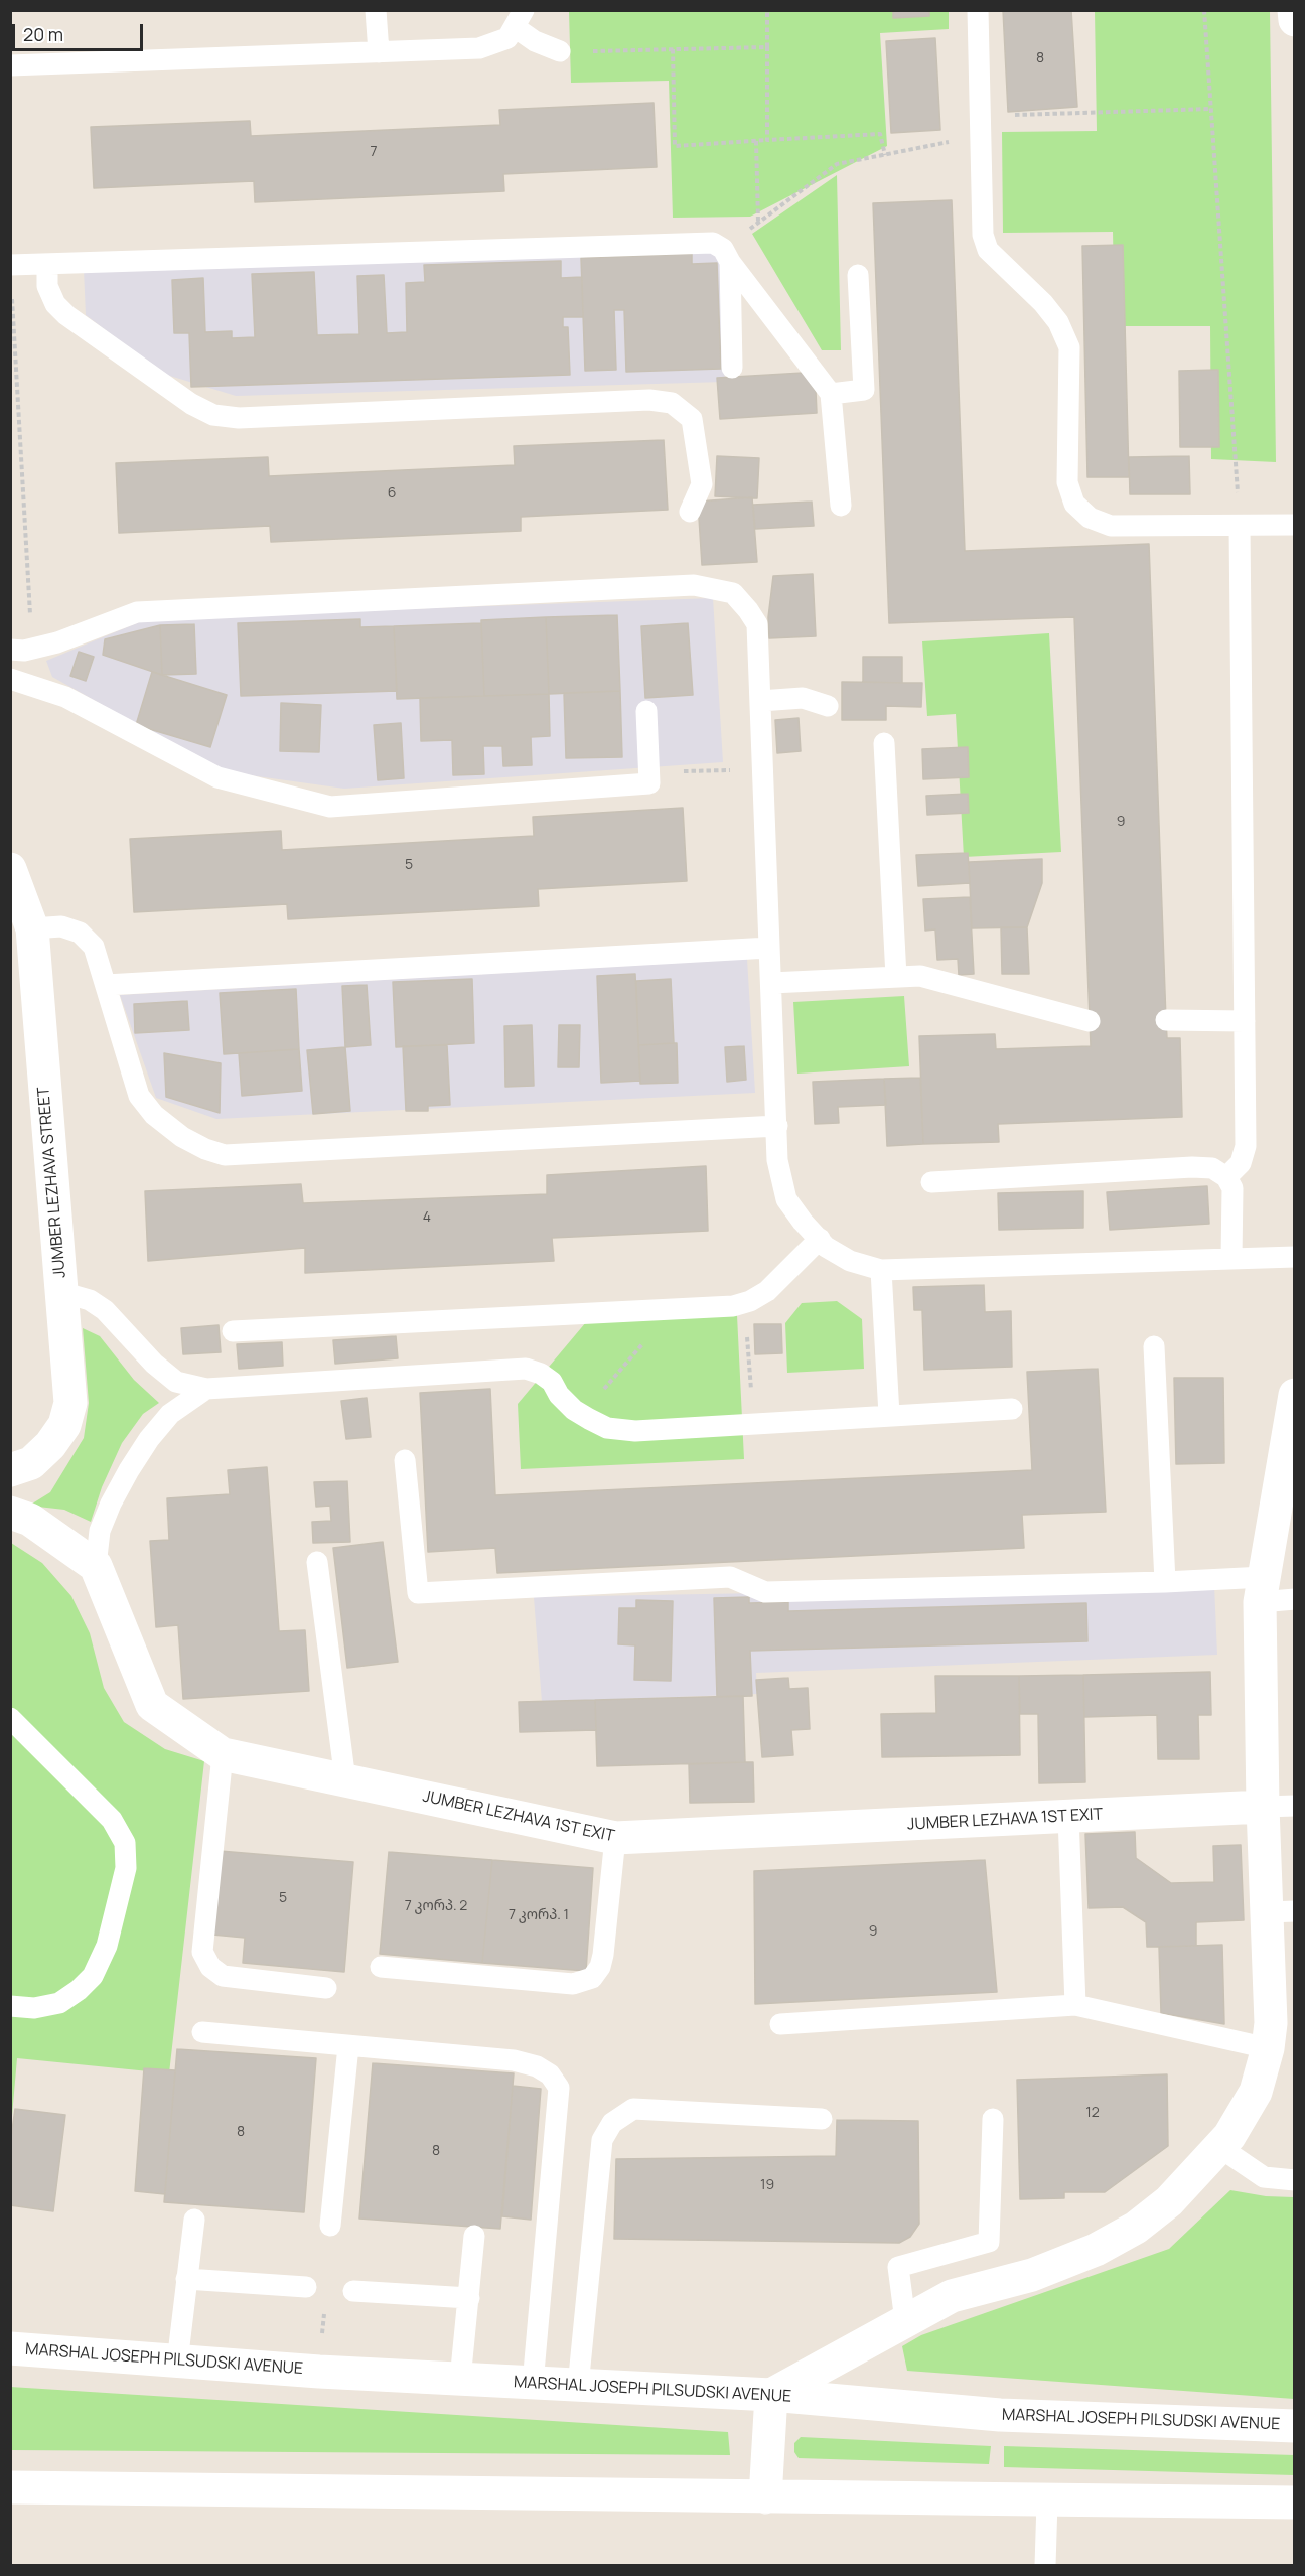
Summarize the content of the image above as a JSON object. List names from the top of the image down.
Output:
{
  "streets": {
    "street": ["JUMBER LEZHAVA STREET", "JUMBER LEZHAVA 1ST EXIT", "MARSHAL JOSEPH PILSUDSKI AVENUE"]
  },
  "house_numbers": [
    "8",
    "7",
    "6",
    "9",
    "5",
    "4",
    "5",
    "7 კორპ. 2",
    "7 კორპ. 1",
    "9",
    "12",
    "8",
    "8",
    "19"
  ],
  "scale_bar": "20 m"
}
